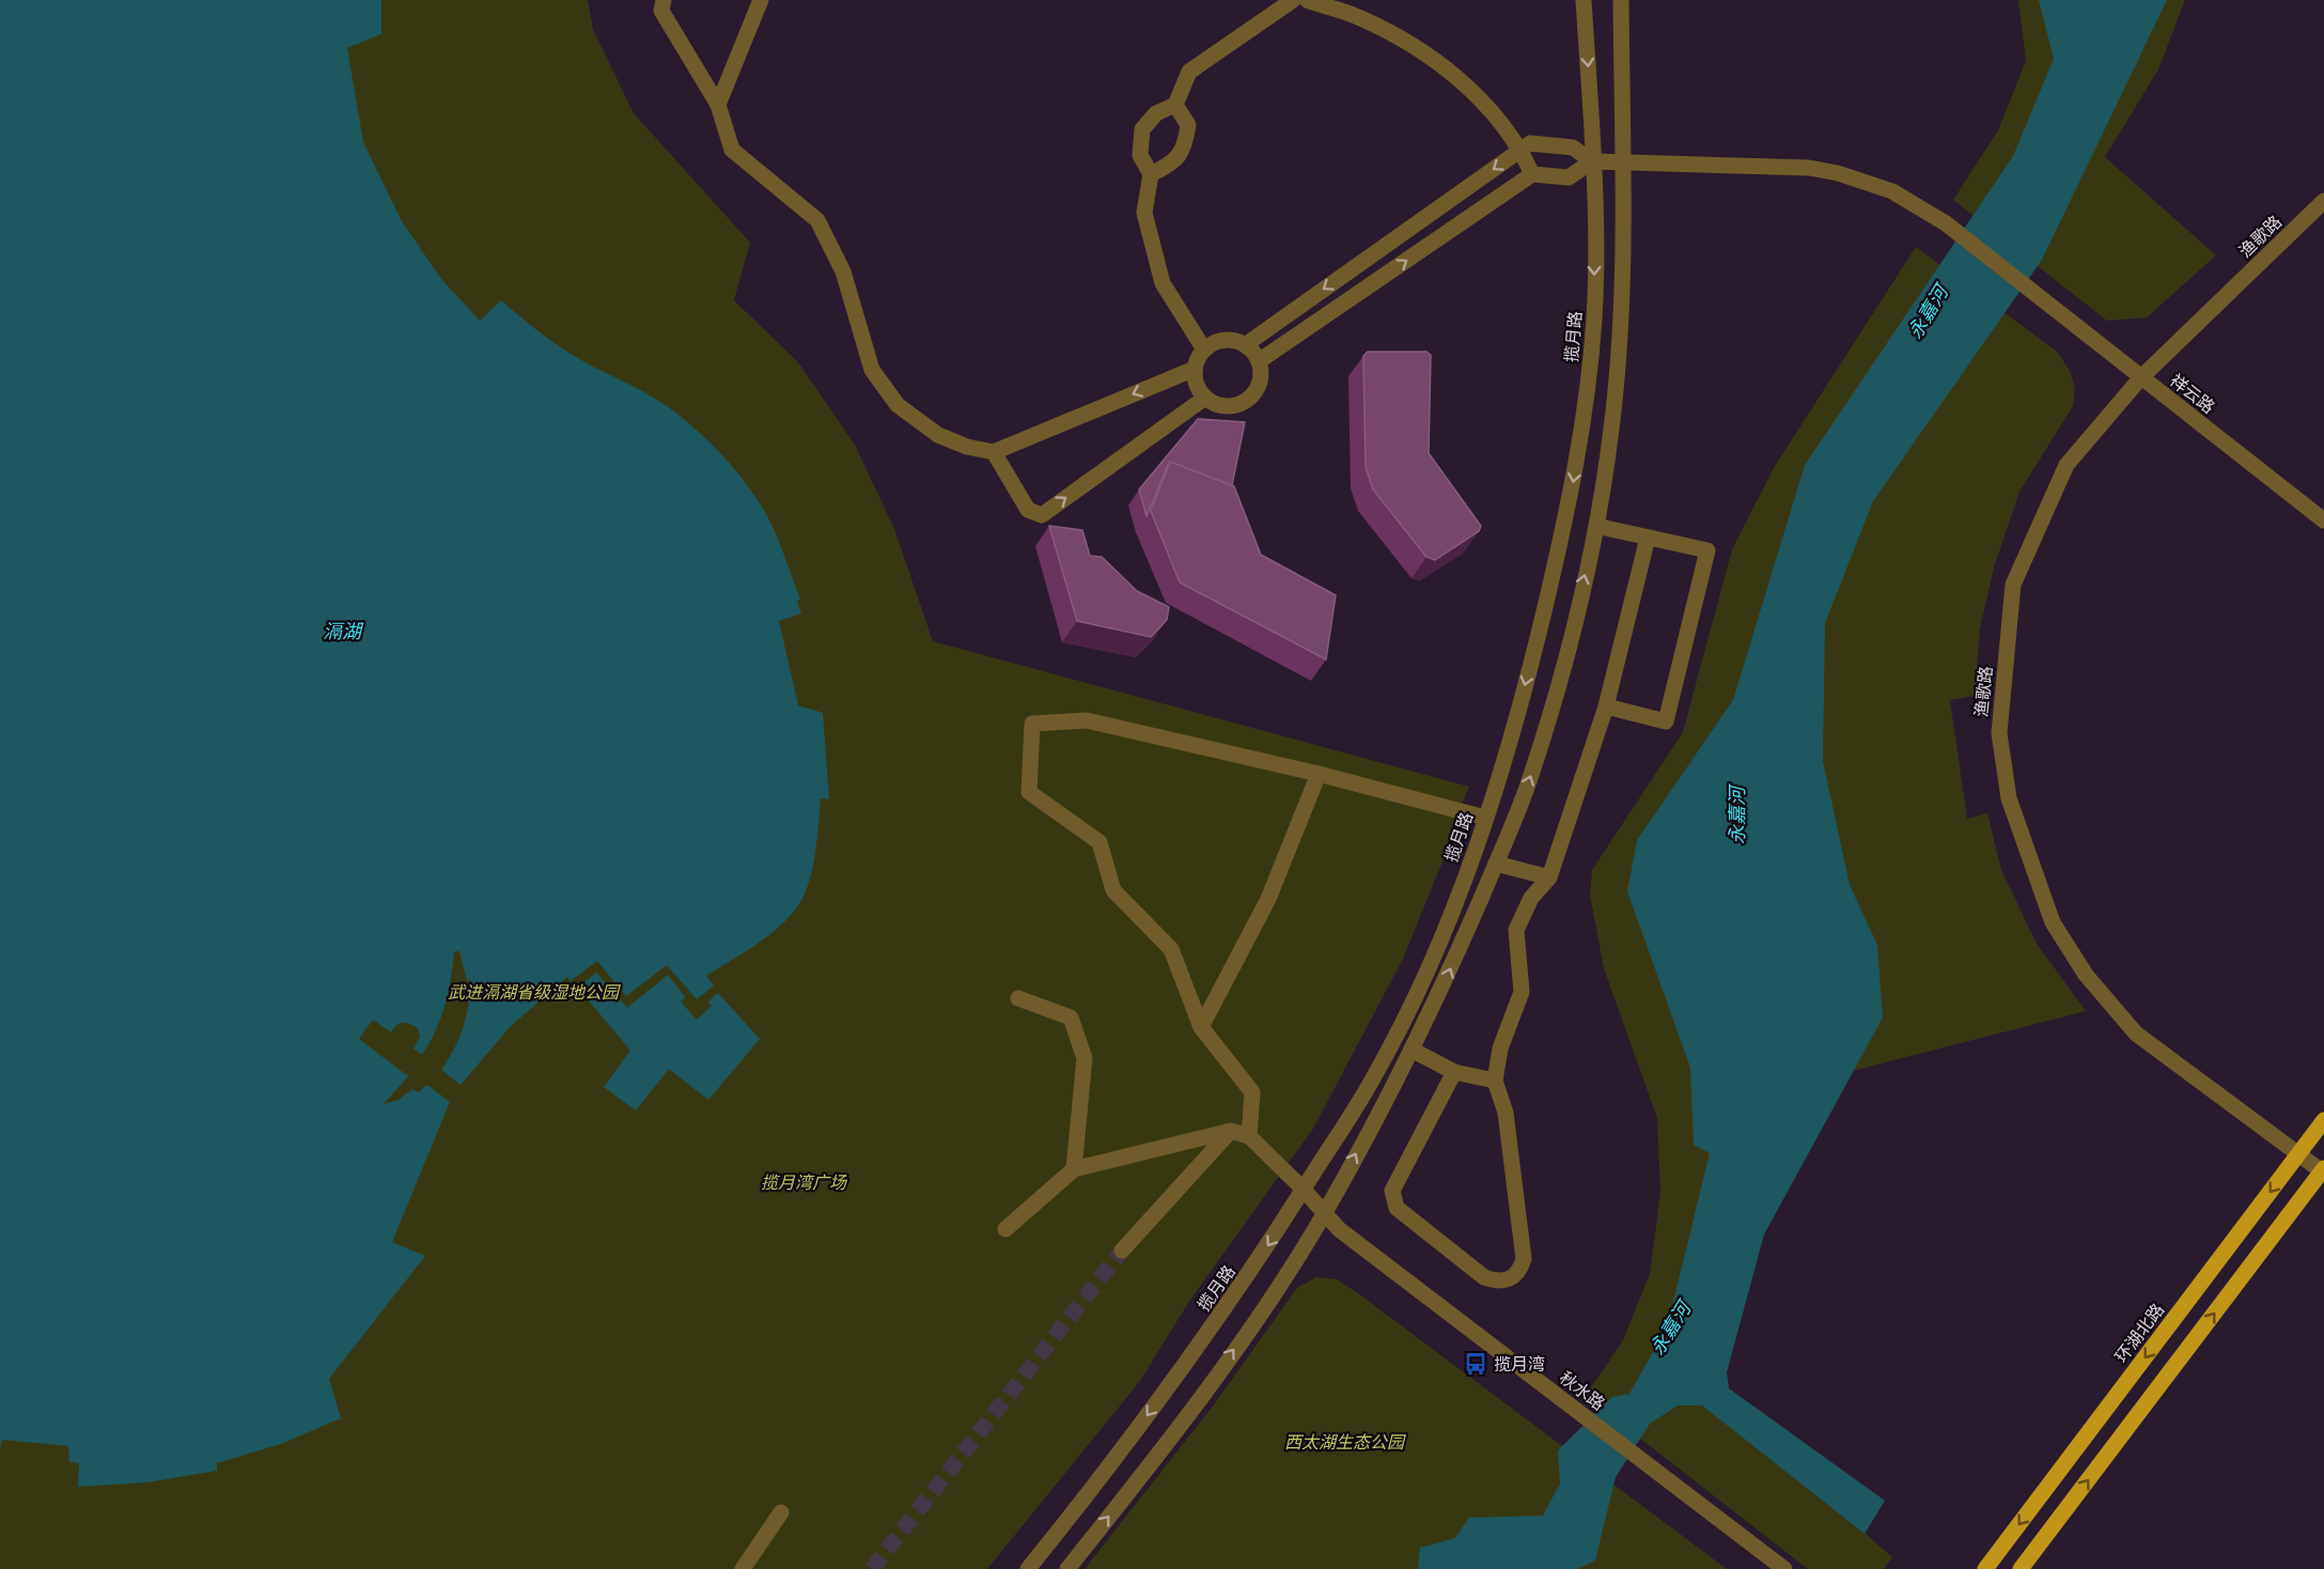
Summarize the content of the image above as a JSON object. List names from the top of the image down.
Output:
{
  "streets": {
    "main road": ["环湖北路"],
    "street": [
      "渔歌路",
      "揽月路",
      "祥云路",
      "秋水路"
    ]
  },
  "crossings": [
    ["渔歌路", "祥云路"],
    ["渔歌路", "环湖北路"],
    ["揽月路", "祥云路"],
    ["揽月路", "秋水路"]
  ],
  "water": ["永嘉河", "滆湖"],
  "parks": ["武进滆湖省级湿地公园", "揽月湾广场", "西太湖生态公园"],
  "places": {
    "bus stop": ["揽月湾"]
  }
}
